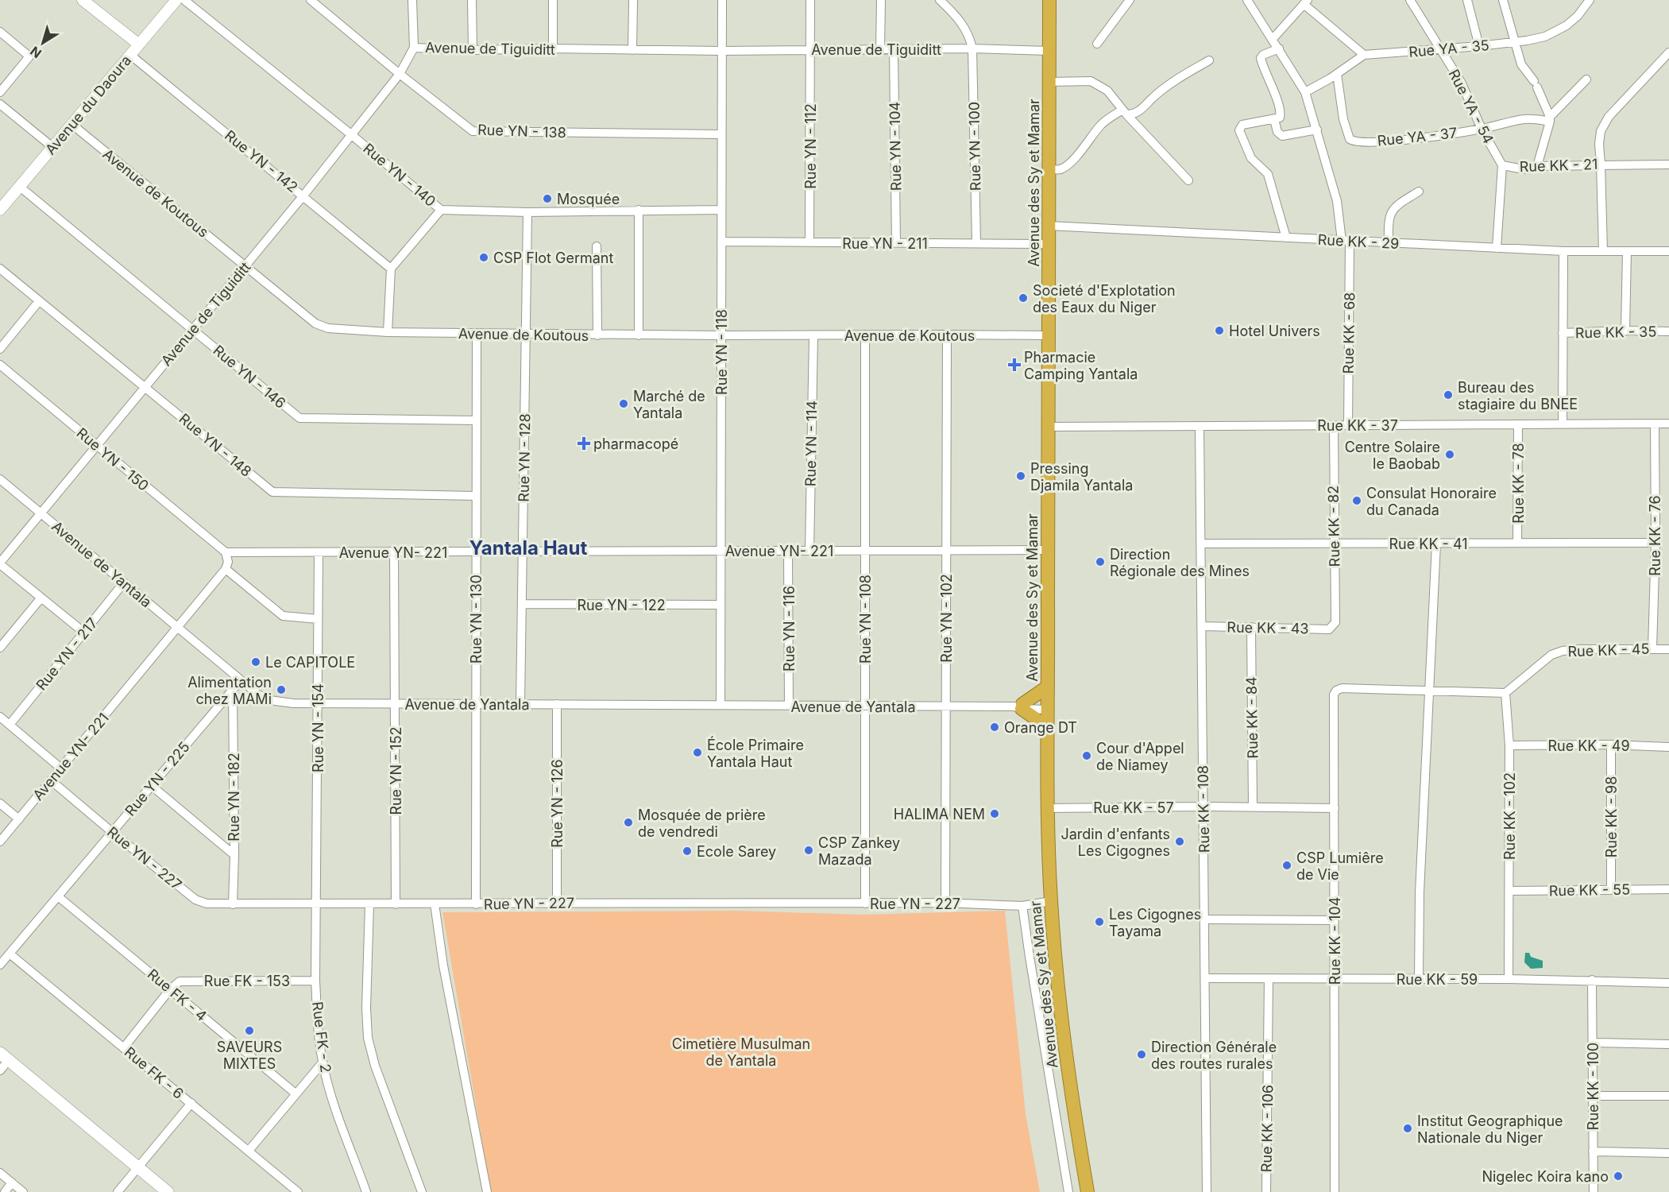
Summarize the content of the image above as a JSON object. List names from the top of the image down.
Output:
{
  "streets": {
    "highway": ["Avenue des Sy et Mamar"],
    "street": [
      "Avenue de Tiguiditt",
      "Rue YA - 35",
      "Avenue du Daoura",
      "Rue YA - 54",
      "Rue YN - 138",
      "Rue YA - 37",
      "Rue YN - 112",
      "Rue YN - 104",
      "Rue YN - 100",
      "Rue YN - 142",
      "Rue KK - 21",
      "Rue YN - 140",
      "Avenue de Koutous",
      "Rue KK - 29",
      "Rue YN - 211",
      "Rue KK - 35",
      "Rue KK - 68",
      "Rue YN - 118",
      "Rue YN - 146",
      "Rue KK - 37",
      "Rue YN - 114",
      "Rue YN - 148",
      "Rue YN - 128",
      "Rue YN - 150",
      "Rue KK - 78",
      "Rue KK - 82",
      "Rue KK - 76",
      "Rue KK - 41",
      "Avenue YN- 221",
      "Avenue de Yantala",
      "Rue YN - 122",
      "Rue YN - 102",
      "Rue YN - 130",
      "Rue YN - 108",
      "Rue KK - 43",
      "Rue YN - 116",
      "Rue KK - 45",
      "Rue YN - 217",
      "Rue KK - 84",
      "Rue YN - 154",
      "Rue KK - 49",
      "Rue YN - 152",
      "Rue YN - 225",
      "Rue YN - 182",
      "Rue YN - 126",
      "Rue KK - 57",
      "Rue KK - 108",
      "Rue KK - 102",
      "Rue KK - 98",
      "Rue YN - 227",
      "Rue KK - 55",
      "Rue KK - 104",
      "Rue KK - 59",
      "Rue FK - 153",
      "Rue FK - 4",
      "Rue FK - 2",
      "Rue FK - 6",
      "Rue KK - 100",
      "Rue KK - 106"
    ]
  },
  "crossings": [
    ["Avenue de Tiguiditt", "Rue YN - 138"],
    ["Avenue de Tiguiditt", "Rue YN - 112"],
    ["Avenue de Tiguiditt", "Rue YN - 104"],
    ["Avenue de Tiguiditt", "Rue YN - 100"],
    ["Avenue de Tiguiditt", "Rue YN - 142"],
    ["Avenue de Tiguiditt", "Rue YN - 140"],
    ["Avenue de Tiguiditt", "Avenue des Sy et Mamar"],
    ["Avenue de Tiguiditt", "Avenue de Koutous"],
    ["Avenue de Tiguiditt", "Rue YN - 118"],
    ["Avenue de Tiguiditt", "Rue YN - 146"],
    ["Avenue de Tiguiditt", "Rue YN - 148"],
    ["Avenue de Tiguiditt", "Rue YN - 150"],
    ["Avenue de Tiguiditt", "Avenue de Yantala"],
    ["Rue YA - 35", "Rue YA - 54"],
    ["Avenue du Daoura", "Rue YN - 142"],
    ["Avenue du Daoura", "Avenue de Koutous"],
    ["Avenue du Daoura", "Rue YN - 146"],
    ["Rue YA - 54", "Rue YA - 37"],
    ["Rue YA - 54", "Rue KK - 21"],
    ["Rue YN - 138", "Rue YN - 118"],
    ["Rue YN - 112", "Rue YN - 211"],
    ["Rue YN - 104", "Rue YN - 211"],
    ["Rue YN - 100", "Rue YN - 211"],
    ["Rue KK - 21", "Rue KK - 29"],
    ["Rue YN - 140", "Rue YN - 118"],
    ["Rue YN - 140", "Rue YN - 128"],
    ["Avenue des Sy et Mamar", "Avenue de Koutous"],
    ["Avenue des Sy et Mamar", "Rue KK - 29"],
    ["Avenue des Sy et Mamar", "Rue YN - 211"],
    ["Avenue des Sy et Mamar", "Rue KK - 37"],
    ["Avenue des Sy et Mamar", "Avenue YN- 221"],
    ["Avenue des Sy et Mamar", "Avenue de Yantala"],
    ["Avenue des Sy et Mamar", "Rue KK - 57"],
    ["Avenue des Sy et Mamar", "Rue YN - 227"],
    ["Avenue de Koutous", "Rue YN - 118"],
    ["Avenue de Koutous", "Rue YN - 114"],
    ["Avenue de Koutous", "Rue YN - 128"],
    ["Avenue de Koutous", "Rue YN - 102"],
    ["Avenue de Koutous", "Rue YN - 130"],
    ["Avenue de Koutous", "Rue YN - 108"],
    ["Rue KK - 29", "Rue KK - 68"],
    ["Rue YN - 211", "Rue YN - 118"],
    ["Rue KK - 68", "Rue KK - 37"],
    ["Rue YN - 118", "Avenue YN- 221"],
    ["Rue YN - 118", "Avenue de Yantala"],
    ["Rue YN - 118", "Rue YN - 122"],
    ["Rue YN - 146", "Rue YN - 130"],
    ["Rue KK - 37", "Rue KK - 78"],
    ["Rue KK - 37", "Rue KK - 82"],
    ["Rue KK - 37", "Rue KK - 76"],
    ["Rue KK - 37", "Rue KK - 108"],
    ["Rue YN - 114", "Avenue YN- 221"],
    ["Rue YN - 148", "Rue YN - 130"],
    ["Rue YN - 128", "Avenue YN- 221"],
    ["Rue YN - 128", "Avenue de Yantala"],
    ["Rue YN - 128", "Rue YN - 122"],
    ["Rue YN - 150", "Avenue YN- 221"],
    ["Rue KK - 78", "Rue KK - 41"],
    ["Rue KK - 82", "Rue KK - 41"],
    ["Rue KK - 82", "Rue KK - 43"],
    ["Rue KK - 76", "Rue KK - 41"],
    ["Rue KK - 76", "Rue KK - 45"],
    ["Rue KK - 41", "Rue KK - 108"],
    ["Avenue YN- 221", "Avenue de Yantala"],
    ["Avenue YN- 221", "Rue YN - 102"],
    ["Avenue YN- 221", "Rue YN - 130"],
    ["Avenue YN- 221", "Rue YN - 108"],
    ["Avenue YN- 221", "Rue YN - 116"],
    ["Avenue YN- 221", "Rue YN - 154"],
    ["Avenue YN- 221", "Rue YN - 152"],
    ["Avenue YN- 221", "Rue YN - 227"],
    ["Avenue de Yantala", "Rue YN - 102"],
    ["Avenue de Yantala", "Rue YN - 130"],
    ["Avenue de Yantala", "Rue YN - 108"],
    ["Avenue de Yantala", "Rue YN - 116"],
    ["Avenue de Yantala", "Rue YN - 217"],
    ["Avenue de Yantala", "Rue YN - 154"],
    ["Avenue de Yantala", "Rue YN - 152"],
    ["Avenue de Yantala", "Rue YN - 225"],
    ["Avenue de Yantala", "Rue YN - 126"],
    ["Rue YN - 102", "Rue YN - 227"],
    ["Rue YN - 130", "Rue YN - 227"],
    ["Rue YN - 108", "Rue YN - 227"],
    ["Rue KK - 43", "Rue KK - 84"],
    ["Rue KK - 43", "Rue KK - 108"],
    ["Rue KK - 45", "Rue KK - 102"],
    ["Rue KK - 84", "Rue KK - 57"],
    ["Rue YN - 154", "Rue YN - 227"],
    ["Rue YN - 154", "Rue FK - 2"],
    ["Rue KK - 49", "Rue KK - 102"],
    ["Rue KK - 49", "Rue KK - 98"],
    ["Rue YN - 152", "Rue YN - 227"],
    ["Rue YN - 225", "Rue YN - 182"],
    ["Rue YN - 225", "Rue YN - 227"],
    ["Rue YN - 225", "Rue FK - 4"],
    ["Rue YN - 225", "Rue FK - 6"],
    ["Rue YN - 182", "Rue YN - 227"],
    ["Rue YN - 126", "Rue YN - 227"],
    ["Rue KK - 57", "Rue KK - 108"],
    ["Rue KK - 57", "Rue KK - 104"],
    ["Rue KK - 108", "Rue KK - 59"],
    ["Rue KK - 102", "Rue KK - 55"],
    ["Rue KK - 102", "Rue KK - 59"],
    ["Rue KK - 98", "Rue KK - 55"],
    ["Rue YN - 227", "Rue FK - 2"],
    ["Rue KK - 104", "Rue KK - 59"],
    ["Rue KK - 59", "Rue KK - 100"],
    ["Rue KK - 59", "Rue KK - 106"],
    ["Rue FK - 153", "Rue FK - 4"],
    ["Rue FK - 153", "Rue FK - 2"],
    ["Rue FK - 153", "Rue FK - 6"]
  ],
  "districts": ["Yantala Haut"],
  "parks": ["Cimetière Musulman de Yantala"],
  "places": {
    "other": [
      "Mosquée",
      "CSP Flot Germant",
      "Societé d'Explotation des Eaux du Niger",
      "Hotel Univers",
      "Bureau des stagiaire du BNEE",
      "Marché de Yantala",
      "Centre Solaire le Baobab",
      "Pressing Djamila Yantala",
      "Consulat Honoraire du Canada",
      "Direction Régionale des Mines",
      "Le CAPITOLE",
      "Alimentation chez MAMi",
      "Orange DT",
      "École Primaire Yantala Haut",
      "Cour d'Appel de Niamey",
      "HALIMA NEM",
      "Mosquée de prière de vendredi",
      "Jardin d'enfants Les Cigognes",
      "CSP Zankey Mazada",
      "Ecole Sarey",
      "CSP Lumiêre de Vie",
      "Les Cigognes Tayama",
      "SAVEURS MIXTES",
      "Direction Générale des routes rurales",
      "Institut Geographique Nationale du Niger",
      "Nigelec Koira kano"
    ],
    "health": ["Pharmacie Camping Yantala", "pharmacopé"]
  },
  "north": "bottom left"
}
